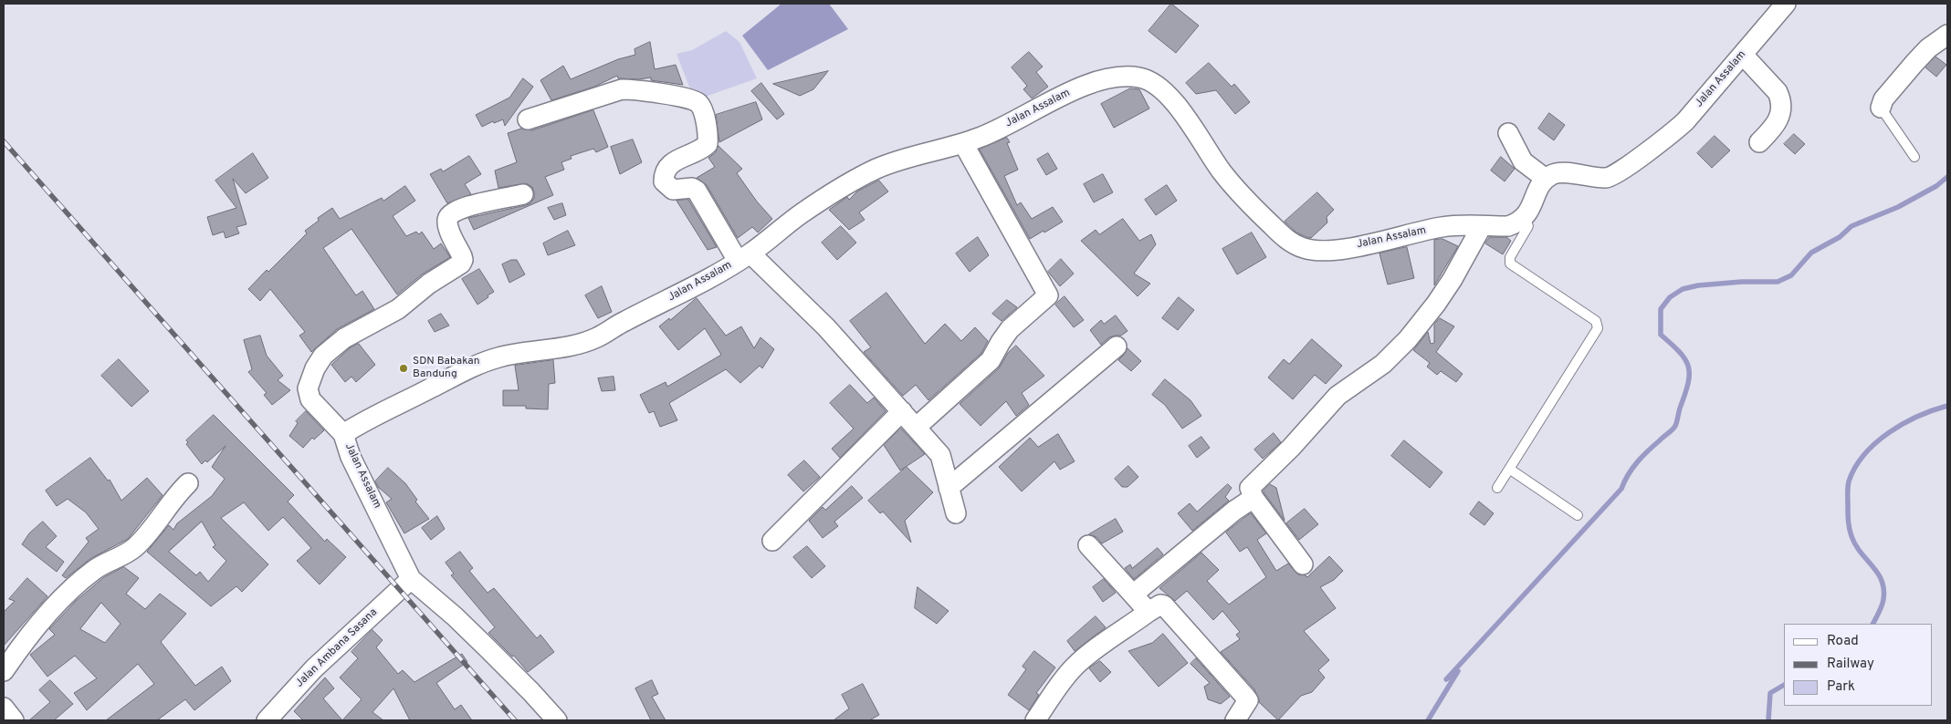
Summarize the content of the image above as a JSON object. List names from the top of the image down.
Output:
{
  "streets": {
    "street": ["Jalan Assalam", "Jalan Ambana Sasana"]
  },
  "crossings": [
    ["Jalan Assalam", "Jalan Ambana Sasana"]
  ],
  "places": ["SDN Babakan Bandung"],
  "legend": ["Road", "Railway", "Park"]
}
